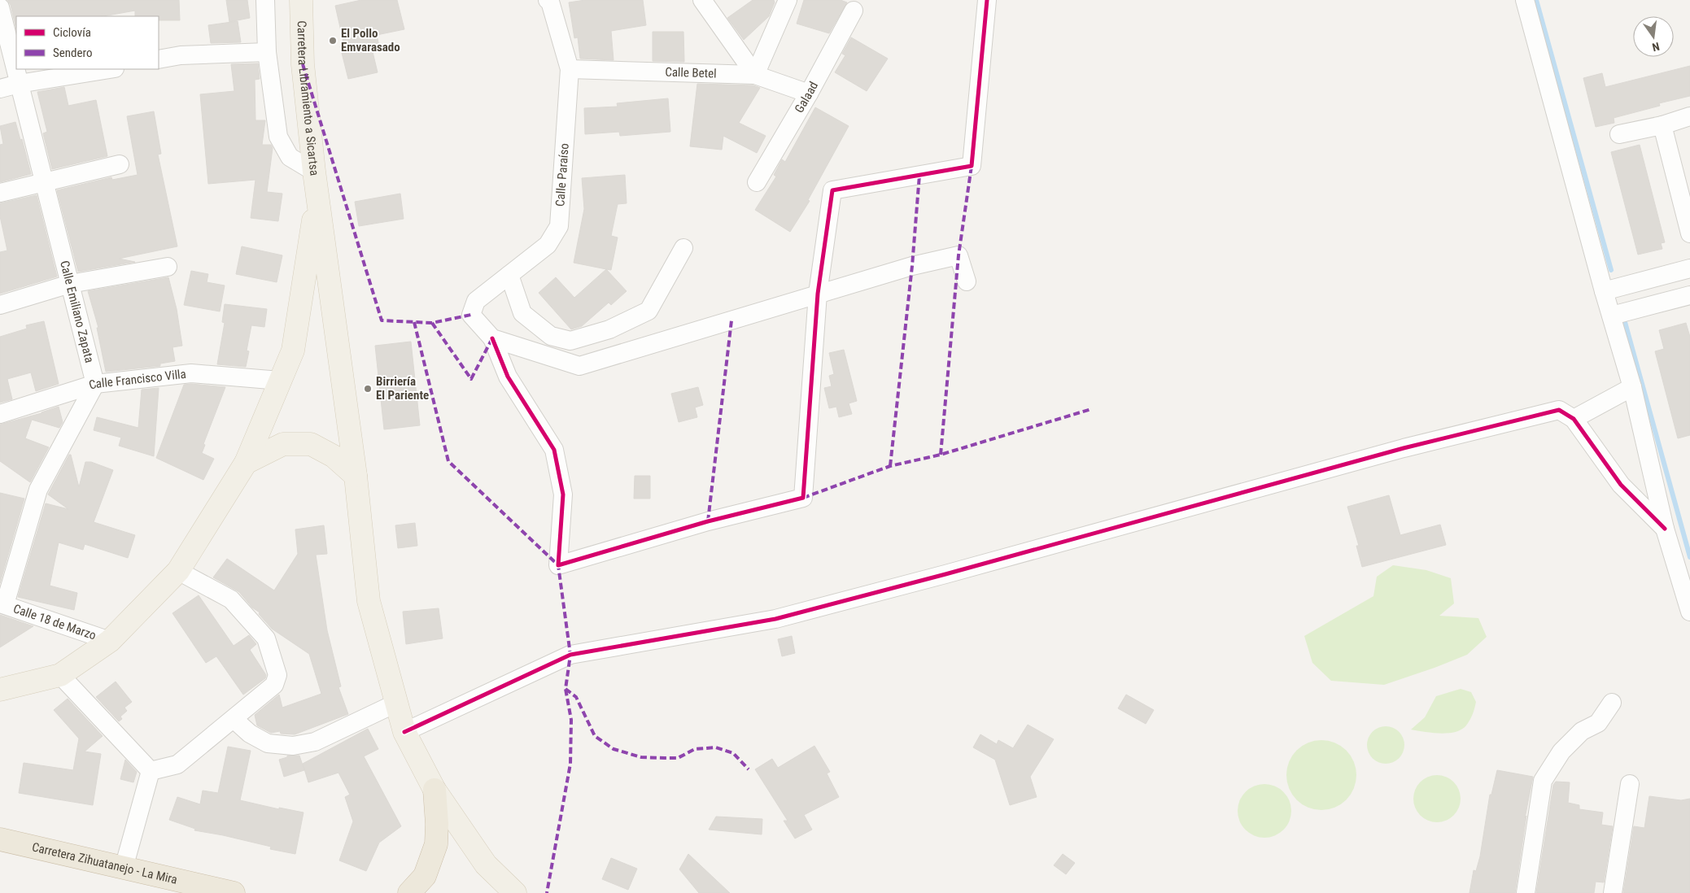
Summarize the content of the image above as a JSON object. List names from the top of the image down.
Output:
{
  "streets": {
    "highway": ["Carretera Zihuatanejo - La Mira"],
    "main road": ["Carretera Libramiento a Sicartsa"],
    "street": [
      "Calle Betel",
      "Galaad",
      "Calle Paraíso",
      "Calle Emiliano Zapata",
      "Calle Francisco Villa",
      "Calle 18 de Marzo"
    ]
  },
  "crossings": [
    ["Calle Betel", "Galaad"],
    ["Calle Betel", "Calle Paraíso"],
    ["Calle Emiliano Zapata", "Calle Francisco Villa"]
  ],
  "places": ["El Pollo Emvarasado", "Birriería El Pariente"],
  "legend": ["Ciclovía", "Sendero"],
  "north": "bottom"
}
